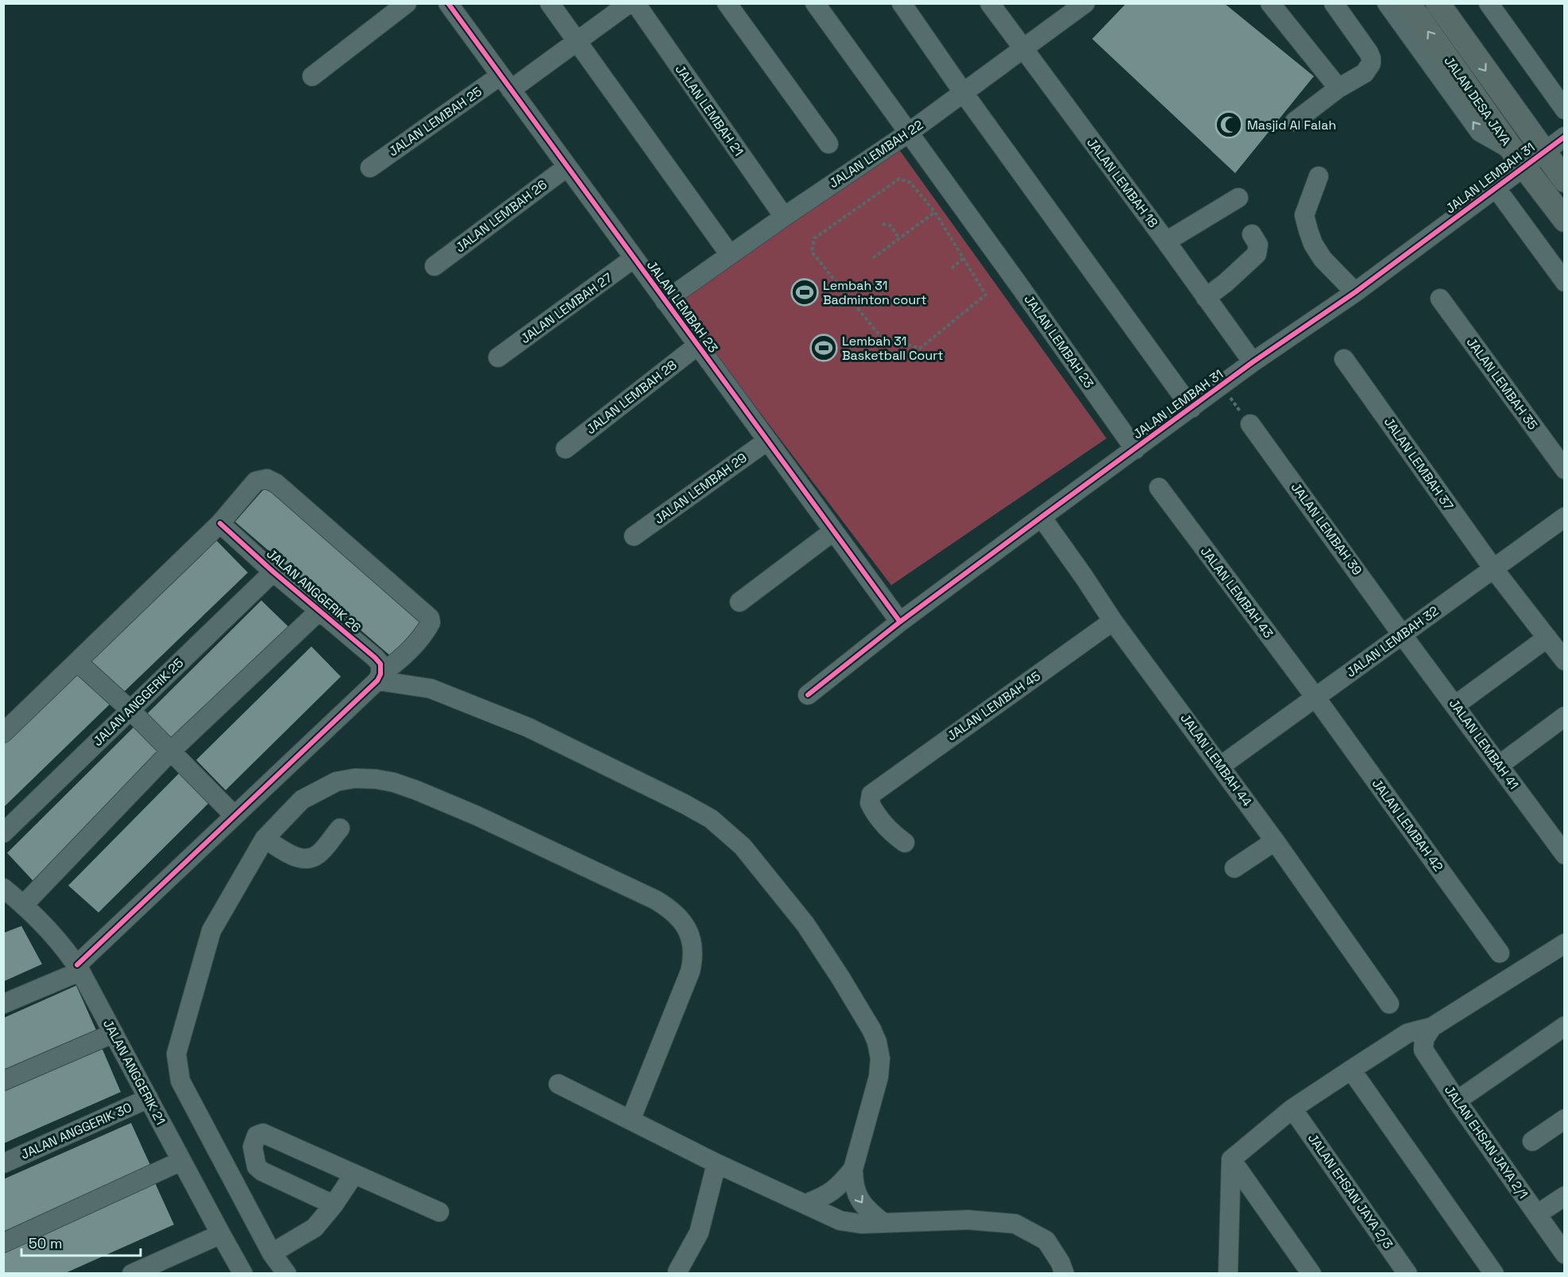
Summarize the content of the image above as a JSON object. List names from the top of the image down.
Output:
{
  "streets": {
    "main road": ["JALAN DESA JAYA"],
    "street": [
      "JALAN LEMBAH 21",
      "JALAN LEMBAH 25",
      "JALAN LEMBAH 22",
      "JALAN LEMBAH 31",
      "JALAN LEMBAH 18",
      "JALAN LEMBAH 26",
      "JALAN LEMBAH 23",
      "JALAN LEMBAH 27",
      "JALAN LEMBAH 35",
      "JALAN LEMBAH 28",
      "JALAN LEMBAH 37",
      "JALAN LEMBAH 29",
      "JALAN LEMBAH 39",
      "JALAN ANGGERIK 26",
      "JALAN LEMBAH 43",
      "JALAN LEMBAH 32",
      "JALAN ANGGERIK 25",
      "JALAN LEMBAH 45",
      "JALAN LEMBAH 41",
      "JALAN LEMBAH 44",
      "JALAN LEMBAH 42",
      "JALAN ANGGERIK 21",
      "JALAN ANGGERIK 30",
      "JALAN EHSAN JAYA 2/1",
      "JALAN EHSAN JAYA 2/3"
    ]
  },
  "crossings": [
    ["JALAN DESA JAYA", "JALAN LEMBAH 31"],
    ["JALAN LEMBAH 21", "JALAN LEMBAH 22"],
    ["JALAN LEMBAH 25", "JALAN LEMBAH 23"],
    ["JALAN LEMBAH 22", "JALAN LEMBAH 18"],
    ["JALAN LEMBAH 22", "JALAN LEMBAH 23"],
    ["JALAN LEMBAH 31", "JALAN LEMBAH 18"],
    ["JALAN LEMBAH 31", "JALAN LEMBAH 23"],
    ["JALAN LEMBAH 31", "JALAN LEMBAH 44"],
    ["JALAN LEMBAH 26", "JALAN LEMBAH 23"],
    ["JALAN LEMBAH 23", "JALAN LEMBAH 27"],
    ["JALAN LEMBAH 23", "JALAN LEMBAH 28"],
    ["JALAN LEMBAH 23", "JALAN LEMBAH 29"],
    ["JALAN LEMBAH 37", "JALAN LEMBAH 32"],
    ["JALAN LEMBAH 39", "JALAN LEMBAH 32"],
    ["JALAN LEMBAH 39", "JALAN LEMBAH 41"],
    ["JALAN ANGGERIK 26", "JALAN ANGGERIK 25"],
    ["JALAN LEMBAH 43", "JALAN LEMBAH 32"],
    ["JALAN LEMBAH 43", "JALAN LEMBAH 42"],
    ["JALAN LEMBAH 32", "JALAN LEMBAH 41"],
    ["JALAN LEMBAH 32", "JALAN LEMBAH 44"],
    ["JALAN LEMBAH 32", "JALAN LEMBAH 42"],
    ["JALAN LEMBAH 45", "JALAN LEMBAH 44"],
    ["JALAN ANGGERIK 21", "JALAN ANGGERIK 30"]
  ],
  "places": {
    "mosque": ["Masjid Al Falah"],
    "sports": ["Lembah 31 Badminton court", "Lembah 31 Basketball Court"]
  },
  "scale_bar": "50 m"
}
